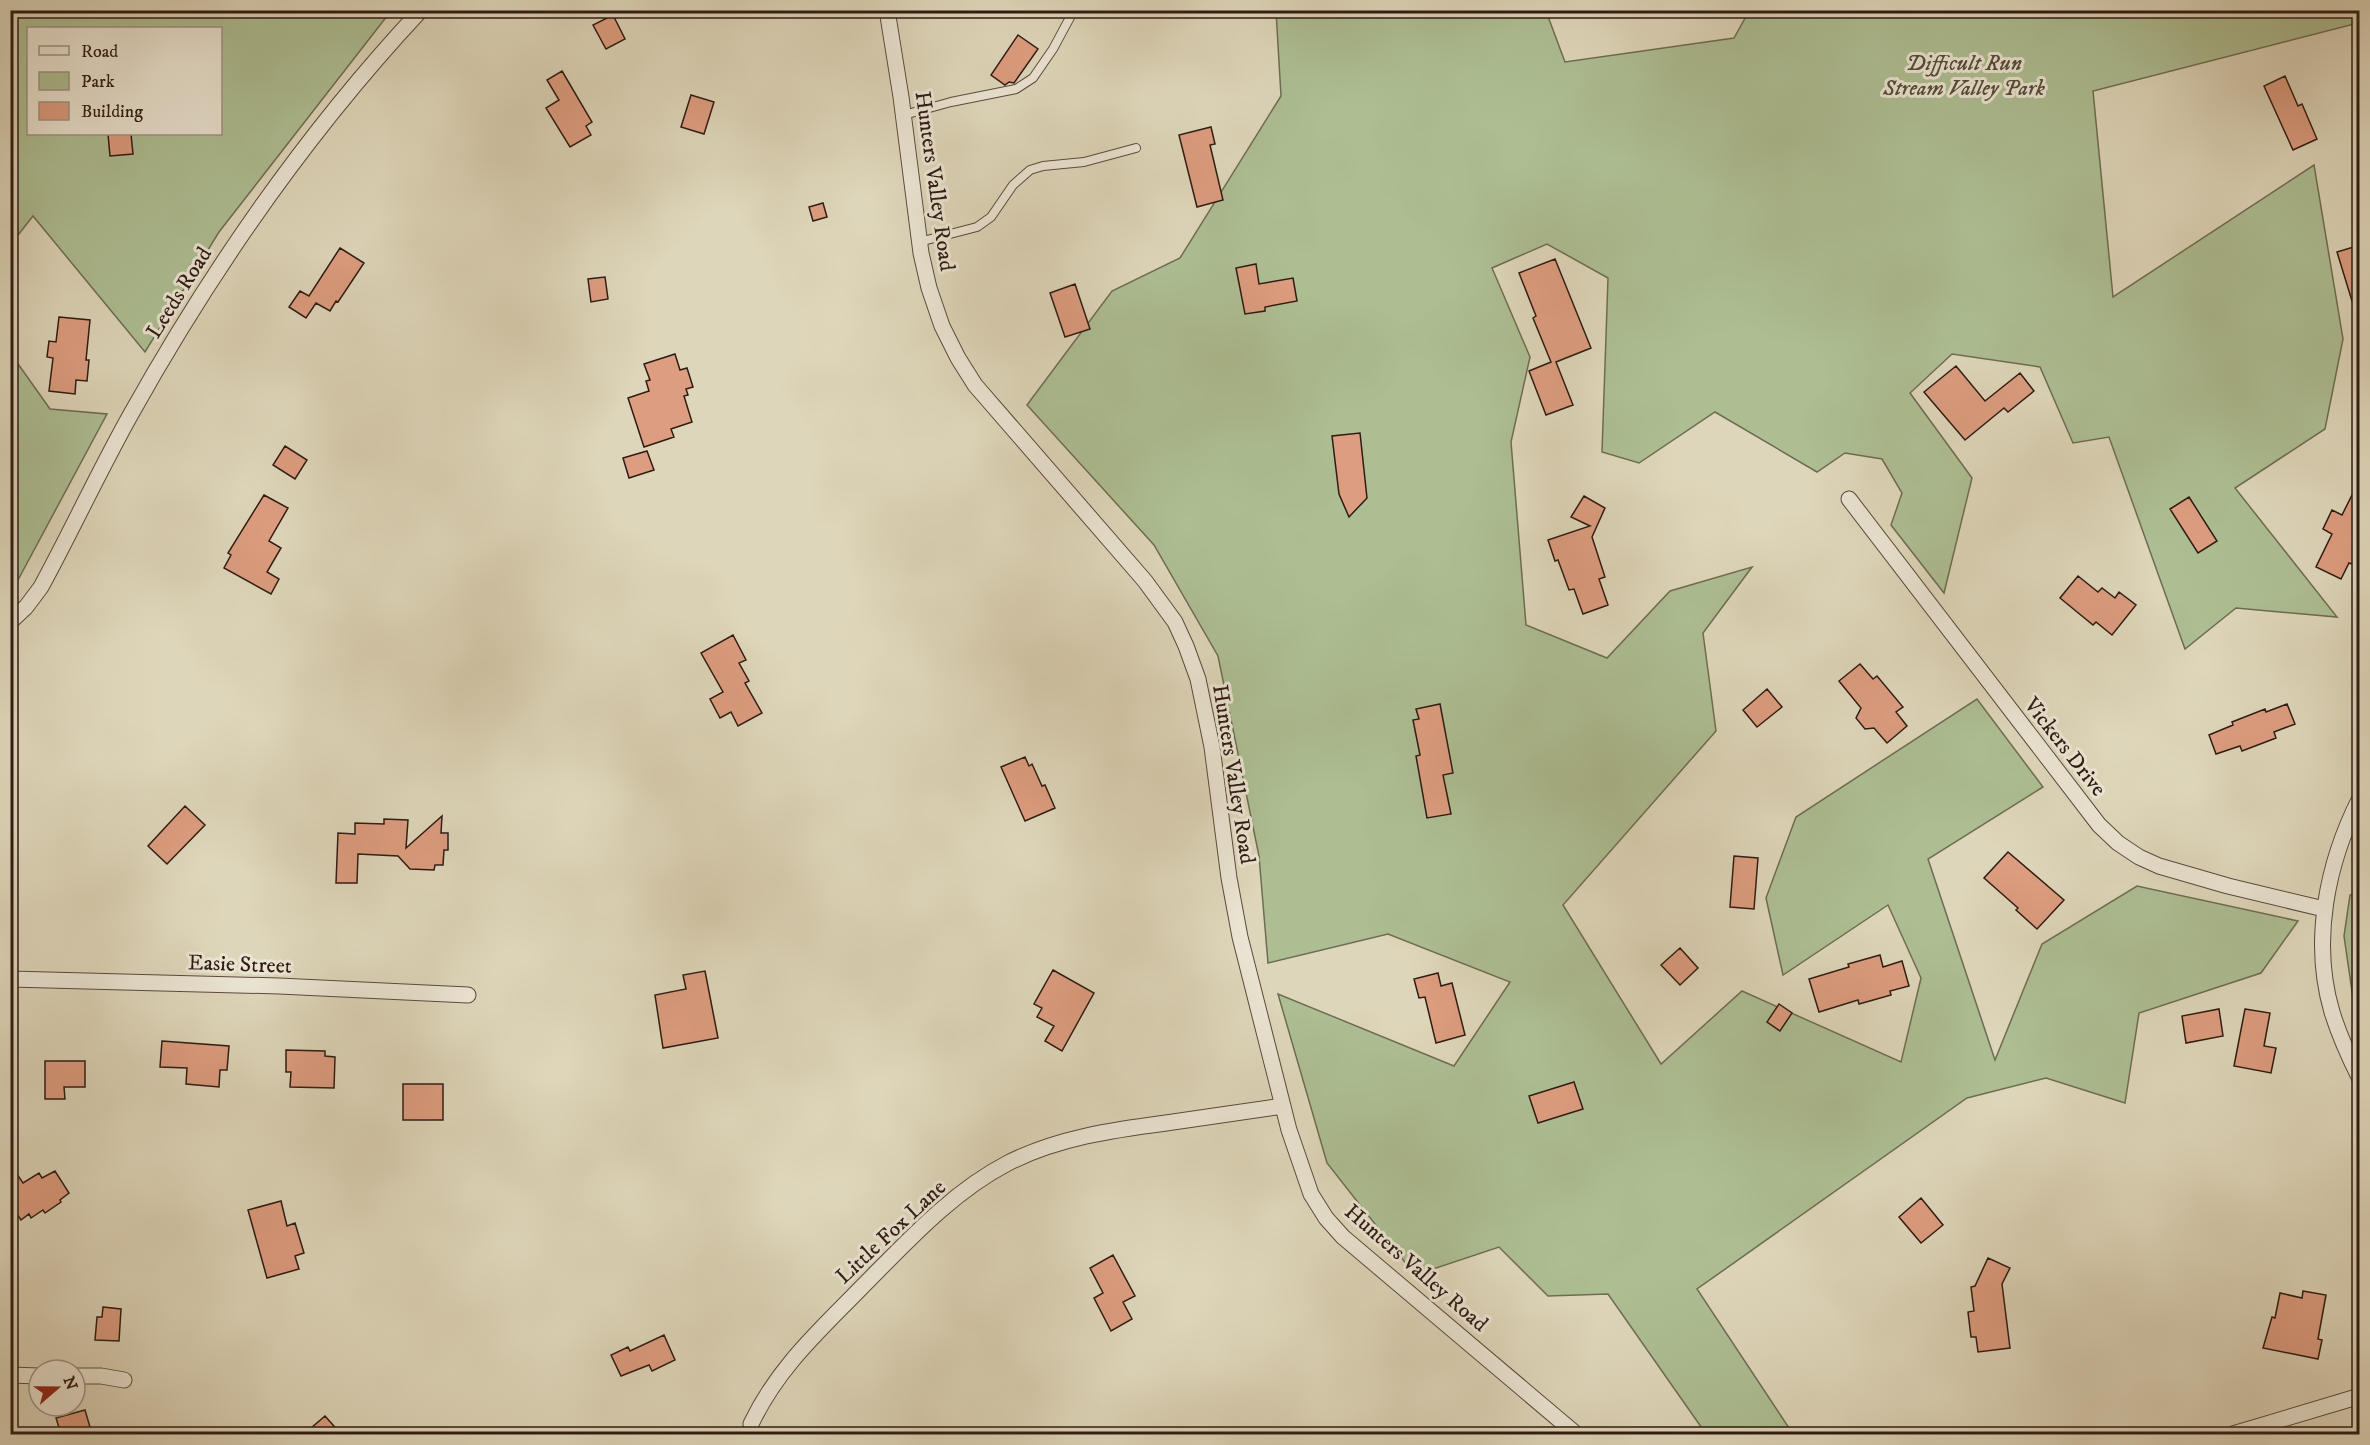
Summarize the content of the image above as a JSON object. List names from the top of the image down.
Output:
{
  "streets": {
    "street": [
      "Hunters Valley Road",
      "Leeds Road",
      "Vickers Drive",
      "Easie Street",
      "Little Fox Lane"
    ]
  },
  "crossings": [
    ["Hunters Valley Road", "Little Fox Lane"]
  ],
  "parks": ["Difficult Run Stream Valley Park"],
  "legend": ["Road", "Park", "Building"],
  "north": "right"
}
